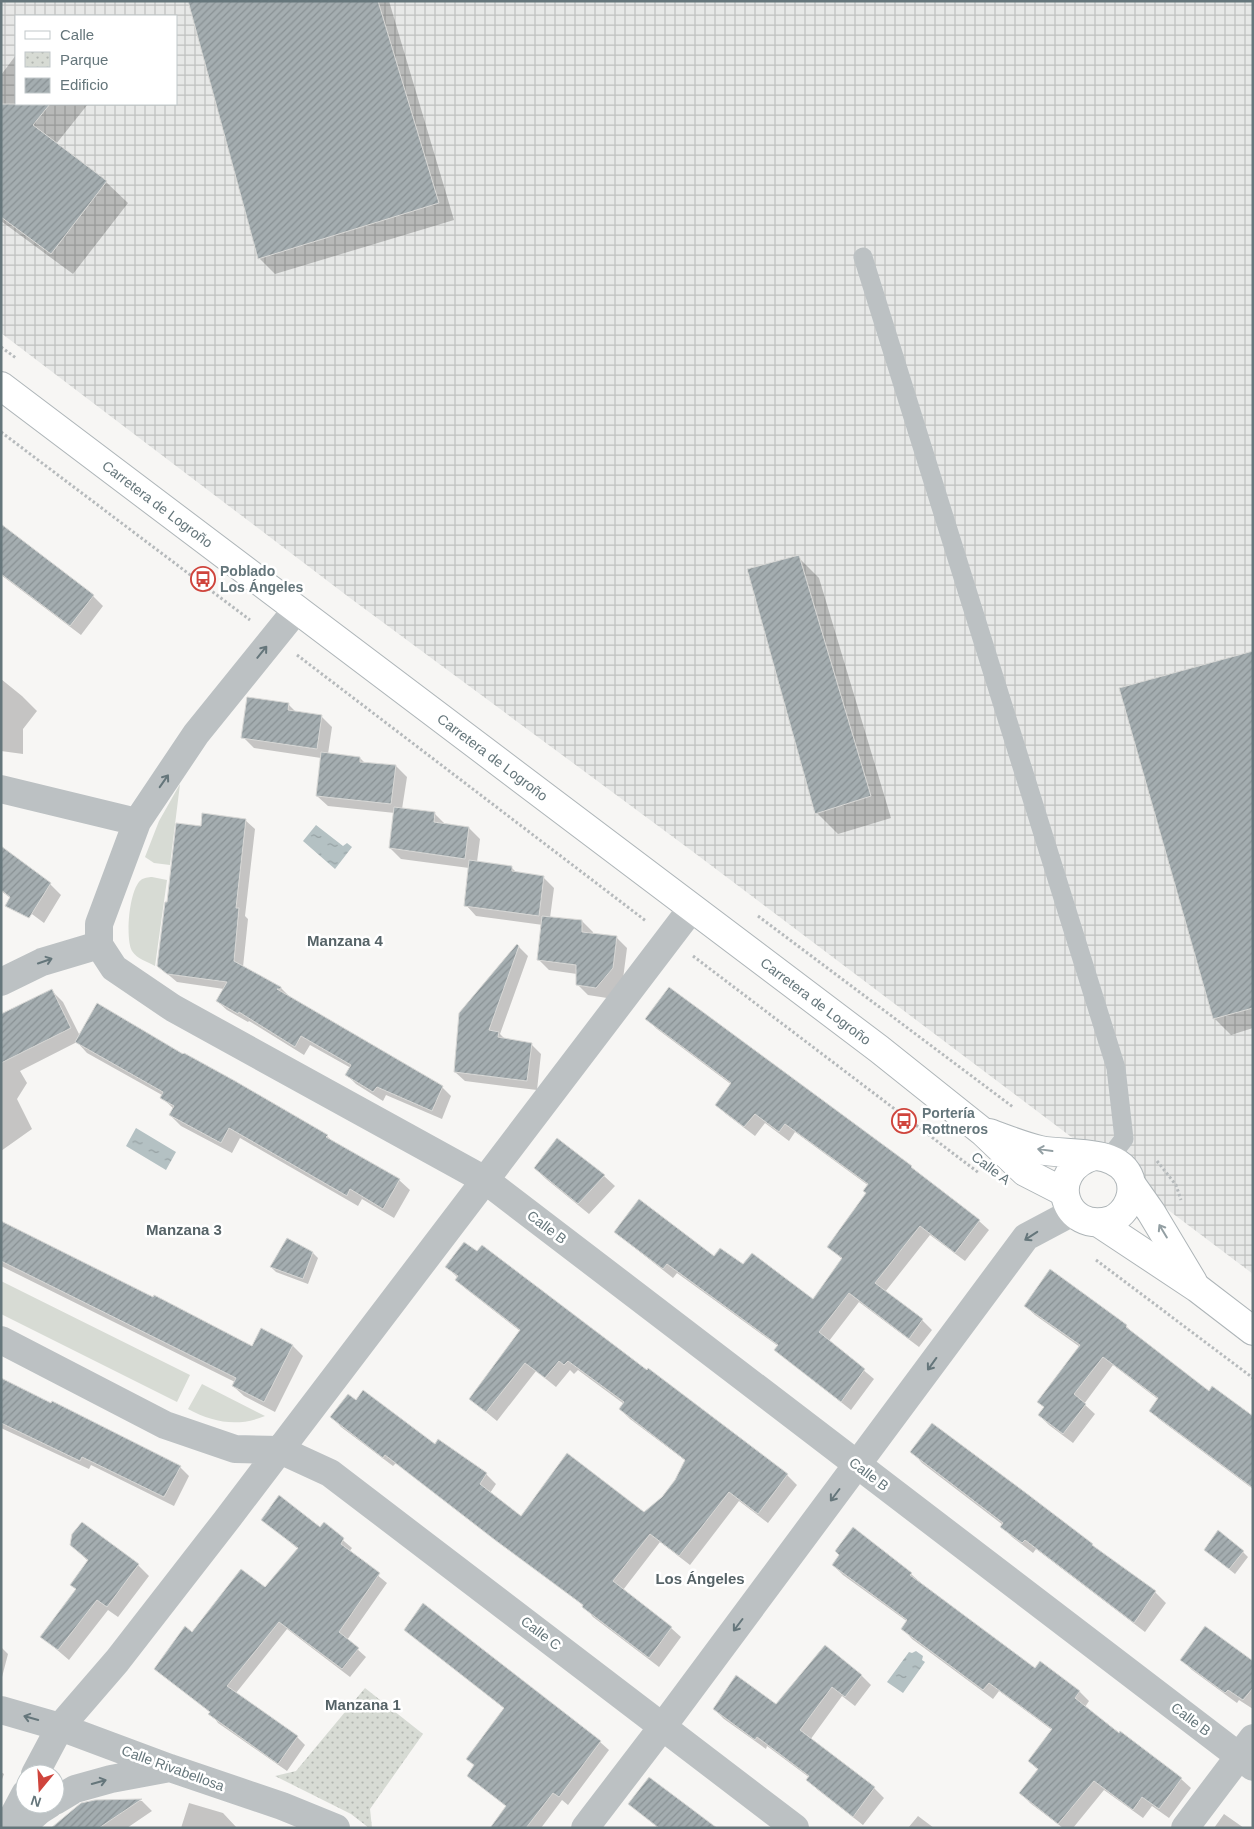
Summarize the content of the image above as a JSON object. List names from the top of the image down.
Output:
{
  "streets": {
    "main road": ["Carretera de Logroño"],
    "street": ["Calle B", "Calle C", "Calle Rivabellosa"],
    "path": ["Calle A"]
  },
  "districts": [
    "Manzana 4",
    "Manzana 3",
    "Los Ángeles",
    "Manzana 1"
  ],
  "places": {
    "bus stop": ["Poblado Los Ángeles", "Portería Rottneros"]
  },
  "legend": ["Calle", "Parque", "Edificio"],
  "north": "bottom"
}
